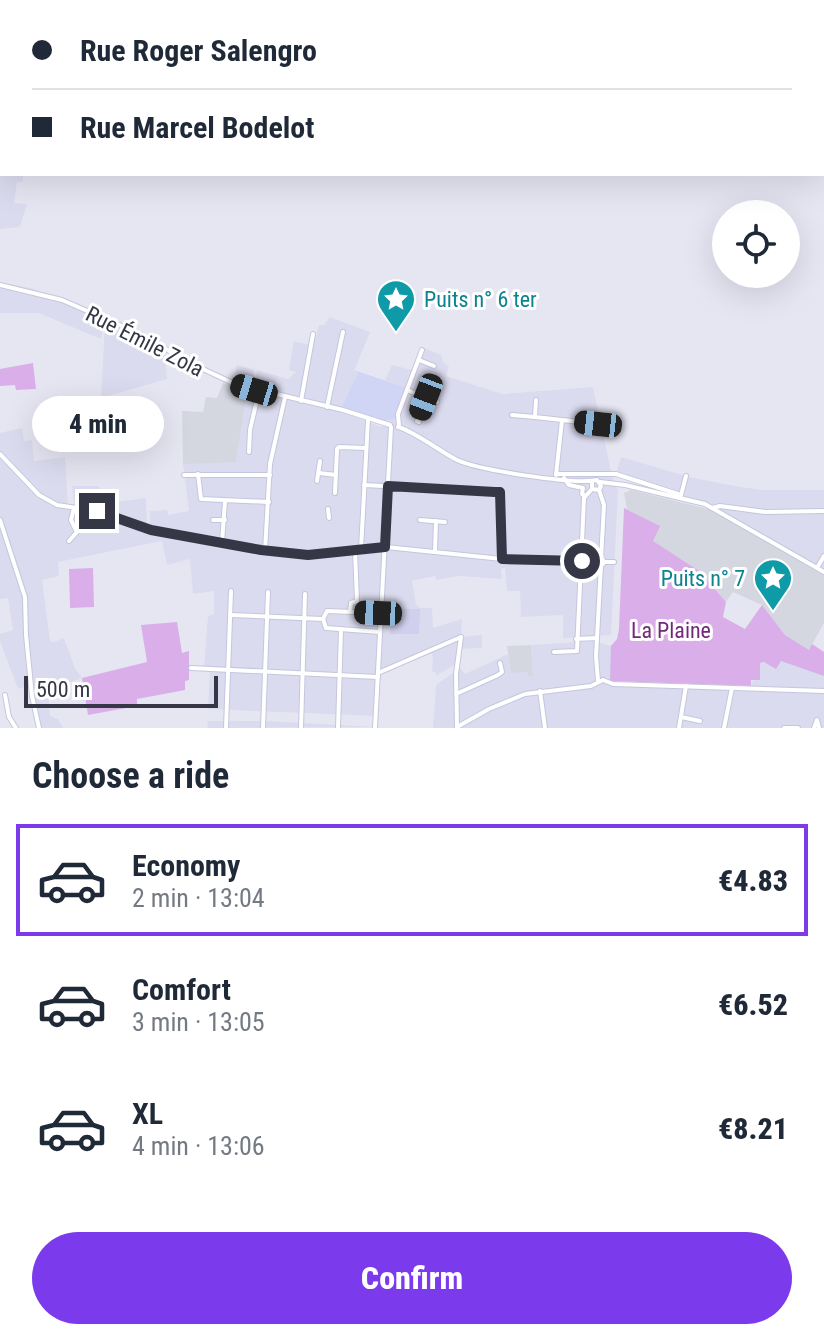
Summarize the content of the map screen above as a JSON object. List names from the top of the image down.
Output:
{
  "streets": {
    "street": ["Rue Émile Zola"]
  },
  "parks": ["La Plaine"],
  "places": {
    "place": ["Puits n° 6 ter", "Puits n° 7"]
  },
  "scale_bar": "500 m",
  "page": {
    "banner": ["Rue Roger Salengro", "Rue Marcel Bodelot"],
    "bubble": "4 min",
    "scale": "500 m",
    "heading": "Choose a ride",
    "list": [
      {
        "name": "Economy",
        "note": "2 min · 13:04",
        "value": "€4.83"
      },
      {
        "name": "Comfort",
        "note": "3 min · 13:05",
        "value": "€6.52"
      },
      {
        "name": "XL",
        "note": "4 min · 13:06",
        "value": "€8.21"
      }
    ],
    "buttons": "Confirm"
  }
}
